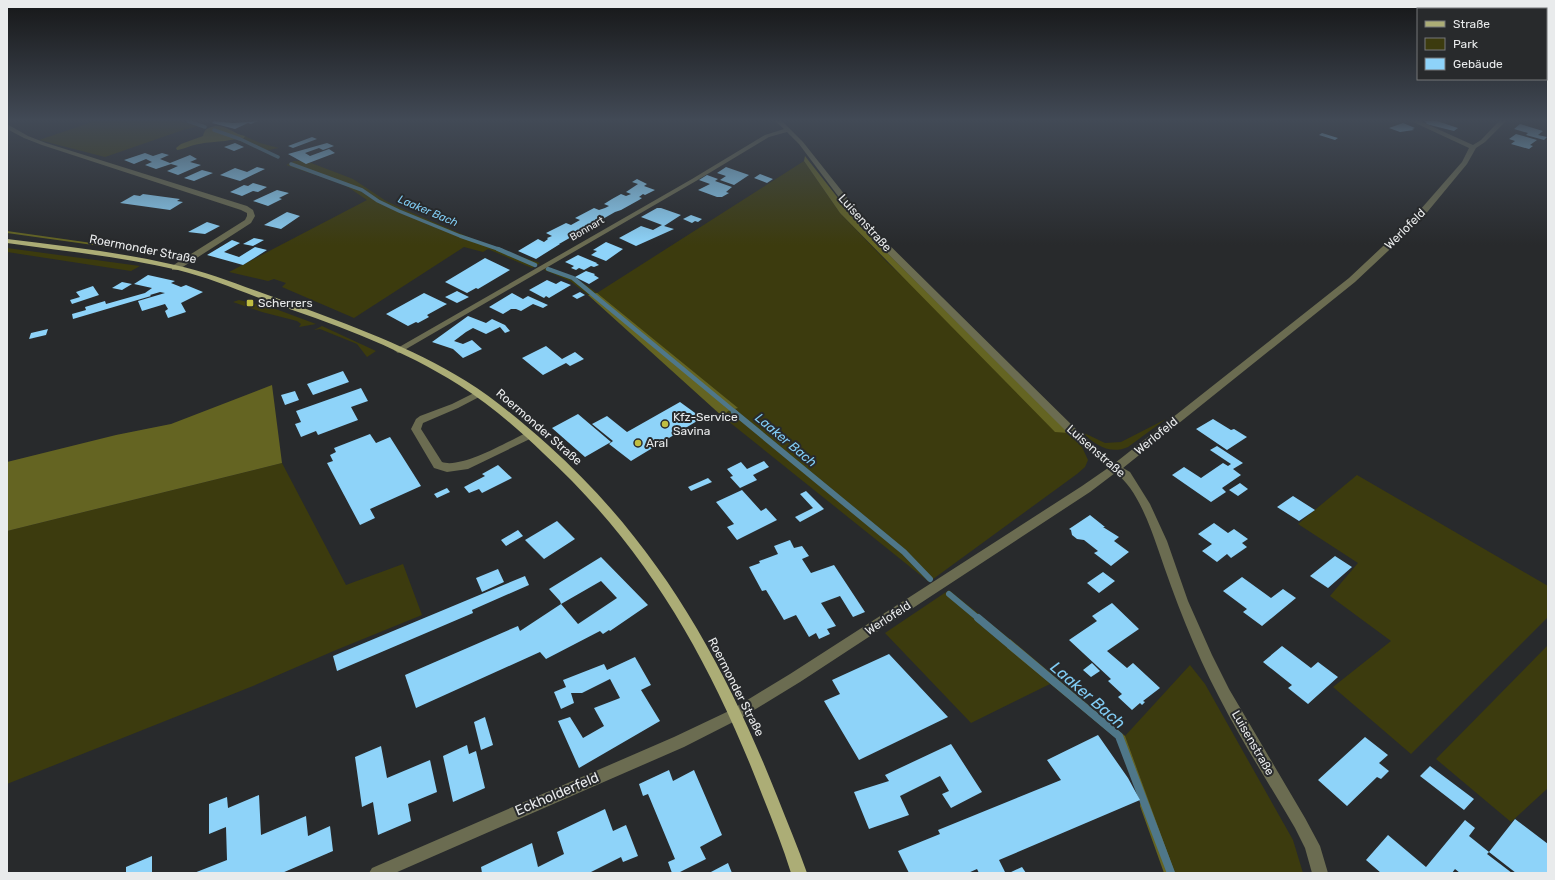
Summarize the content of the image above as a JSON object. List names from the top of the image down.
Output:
{
  "streets": {
    "main road": ["Roermonder Straße"],
    "street": [
      "Luisenstraße",
      "Bonnart",
      "Werlofeld",
      "Eckholderfeld"
    ]
  },
  "crossings": [
    ["Luisenstraße", "Werlofeld"],
    ["Bonnart", "Roermonder Straße"],
    ["Werlofeld", "Roermonder Straße"],
    ["Werlofeld", "Eckholderfeld"],
    ["Roermonder Straße", "Eckholderfeld"]
  ],
  "water": ["Laaker Bach"],
  "places": {
    "transit": ["Scherrers"],
    "other": ["Kfz-Service Savina", "Aral"]
  },
  "legend": ["Straße", "Park", "Gebäude"]
}
